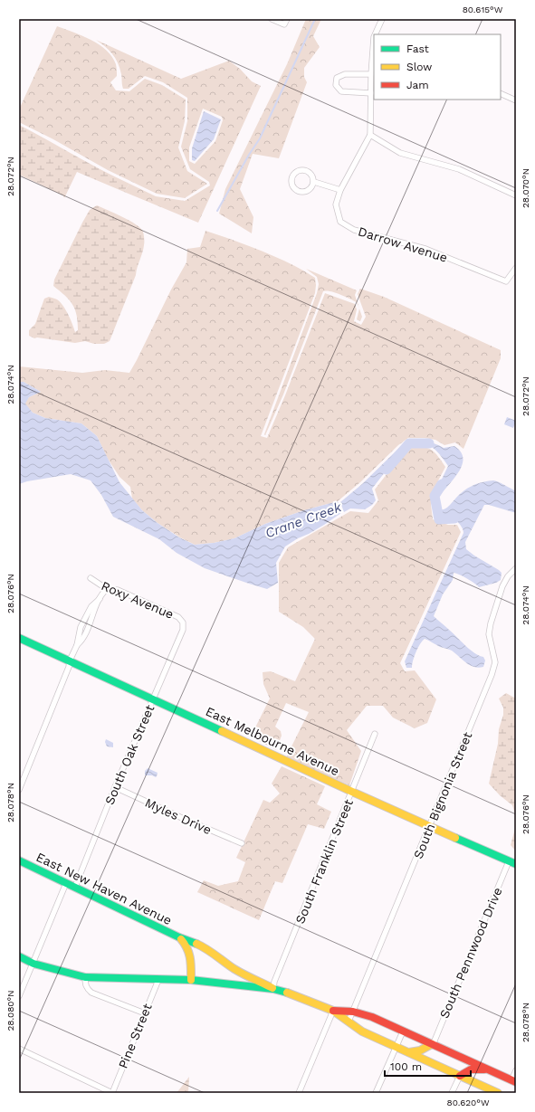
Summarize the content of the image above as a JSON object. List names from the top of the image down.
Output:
{
  "streets": {
    "street": [
      "Darrow Avenue",
      "Roxy Avenue",
      "East Melbourne Avenue",
      "South Oak Street",
      "South Bignonia Street",
      "Myles Drive",
      "South Franklin Street",
      "East New Haven Avenue",
      "South Pennwood Drive",
      "Pine Street"
    ]
  },
  "crossings": [
    ["Roxy Avenue", "South Oak Street"],
    ["East Melbourne Avenue", "South Oak Street"],
    ["East Melbourne Avenue", "South Bignonia Street"],
    ["East Melbourne Avenue", "South Franklin Street"],
    ["East Melbourne Avenue", "South Pennwood Drive"],
    ["South Oak Street", "Myles Drive"],
    ["South Oak Street", "East New Haven Avenue"],
    ["South Franklin Street", "East New Haven Avenue"]
  ],
  "water": ["Crane Creek"],
  "legend": ["Fast", "Slow", "Jam"],
  "scale_bar": "100 m",
  "coordinates": [
    "80.615°W",
    "28.072°N",
    "28.070°N",
    "28.074°N",
    "28.076°N",
    "28.078°N",
    "28.080°N",
    "80.620°W"
  ]
}
